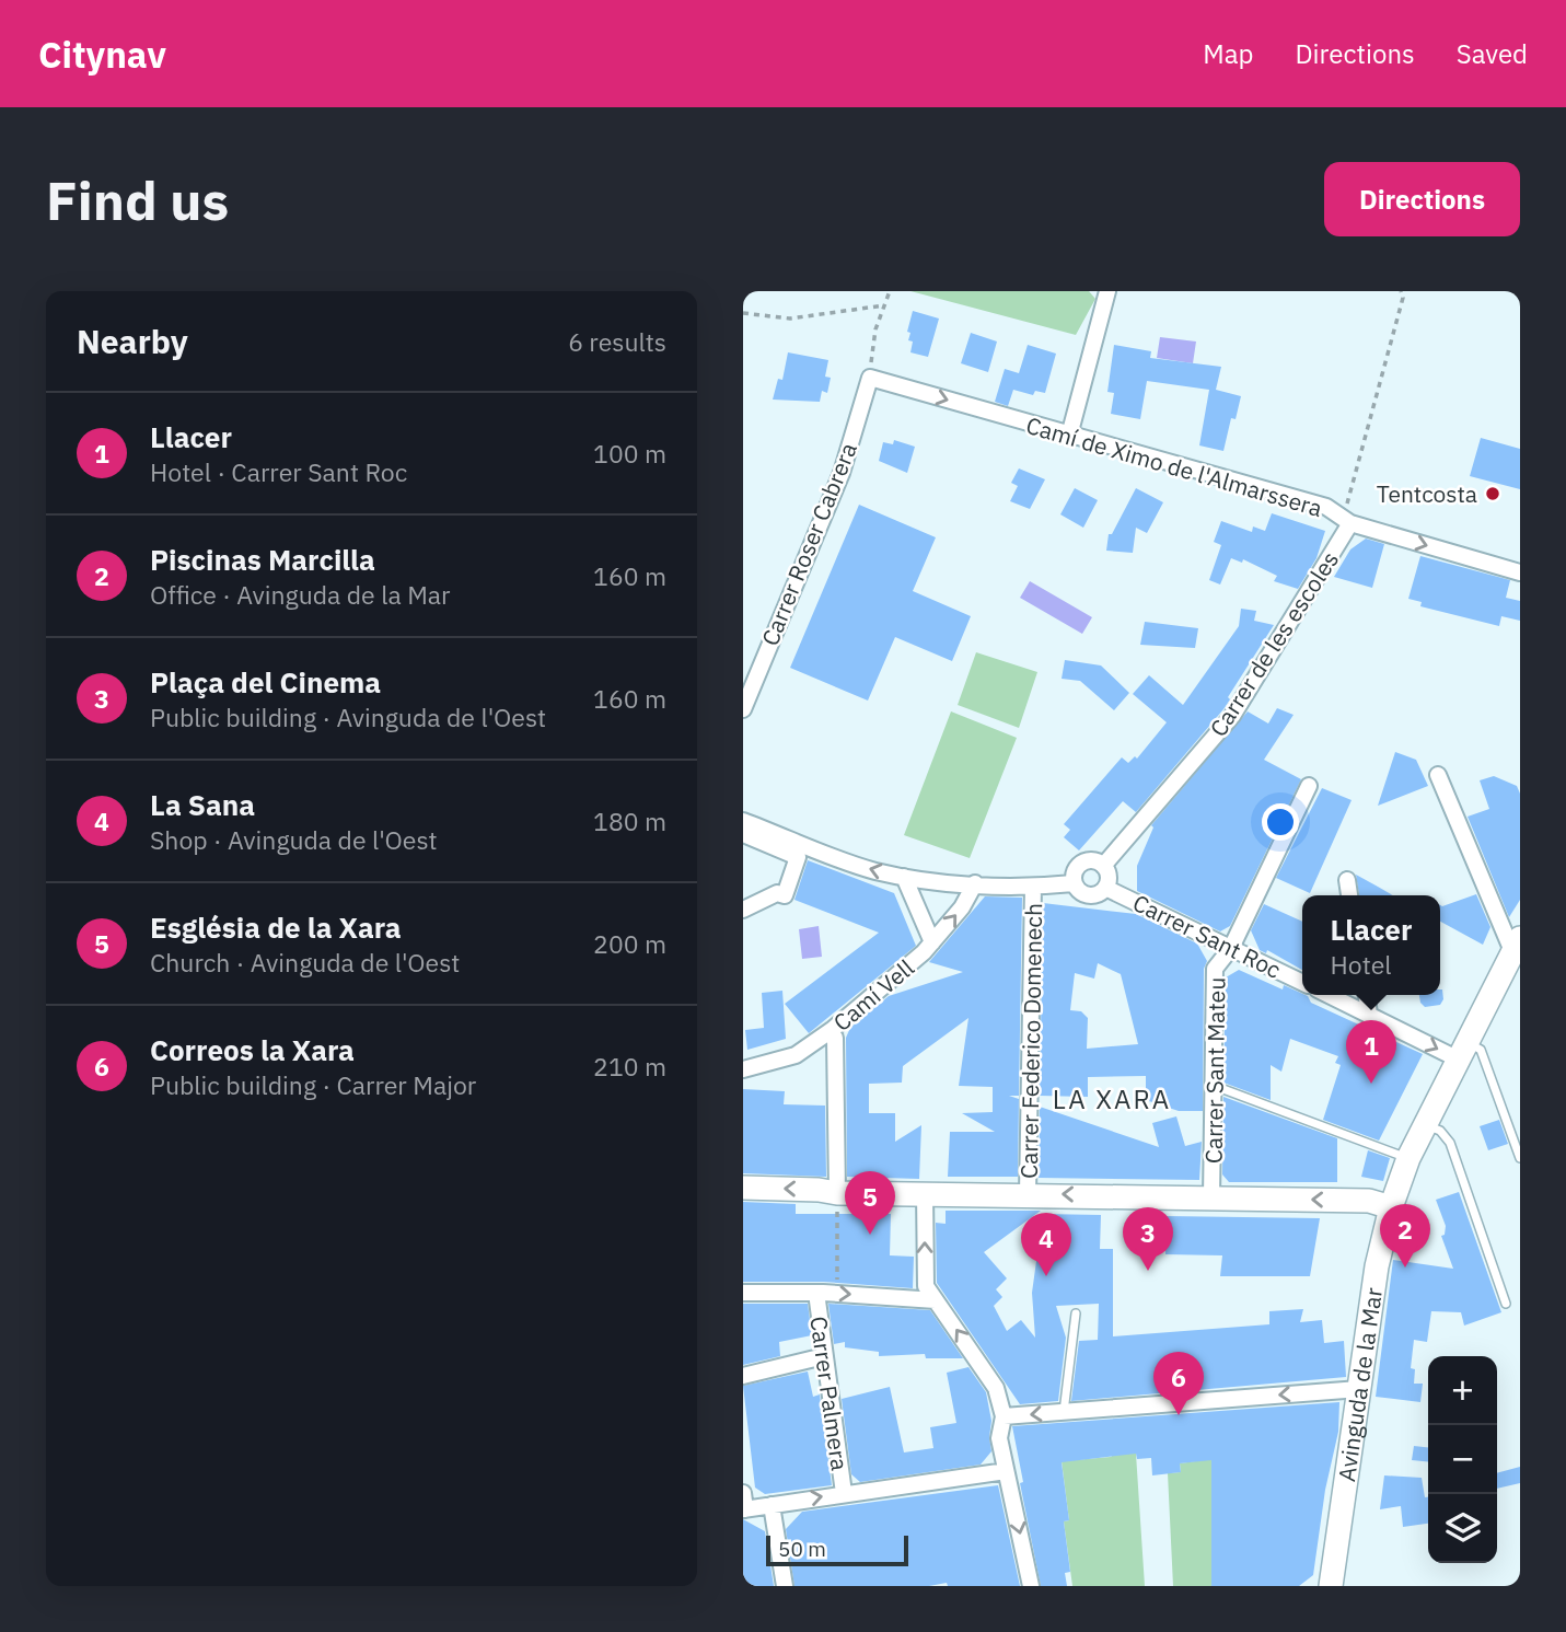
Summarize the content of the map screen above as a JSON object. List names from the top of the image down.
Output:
{
  "streets": {
    "main road": ["Avinguda de la Mar"],
    "street": [
      "Camí de Ximo de l'Almarssera",
      "Carrer Roser Cabrera",
      "Carrer de les escoles",
      "Carrer Sant Roc",
      "Camí Vell",
      "Carrer Federico Domenech",
      "Carrer Sant Mateu",
      "Carrer Palmera"
    ]
  },
  "crossings": [
    ["Camí de Ximo de l'Almarssera", "Carrer Roser Cabrera"],
    ["Camí de Ximo de l'Almarssera", "Carrer de les escoles"],
    ["Carrer de les escoles", "Carrer Sant Roc"],
    ["Carrer Sant Roc", "Carrer Sant Mateu"]
  ],
  "one_way": ["Camí de Ximo de l'Almarssera"],
  "districts": ["LA XARA"],
  "places": ["Tentcosta"],
  "scale_bar": "50 m",
  "page": {
    "header": "Citynav",
    "nav": ["Map", "Directions", "Saved"],
    "buttons": "Directions",
    "title": "Find us",
    "heading": ["Nearby", "6 results"],
    "list": [
      {
        "mark": "1",
        "name": "Llacer",
        "note": "Hotel · Carrer Sant Roc",
        "value": "100 m"
      },
      {
        "mark": "2",
        "name": "Piscinas Marcilla",
        "note": "Office · Avinguda de la Mar",
        "value": "160 m"
      },
      {
        "mark": "3",
        "name": "Plaça del Cinema",
        "note": "Public building · Avinguda de l'Oest",
        "value": "160 m"
      },
      {
        "mark": "4",
        "name": "La Sana",
        "note": "Shop · Avinguda de l'Oest",
        "value": "180 m"
      },
      {
        "mark": "5",
        "name": "Església de la Xara",
        "note": "Church · Avinguda de l'Oest",
        "value": "200 m"
      },
      {
        "mark": "6",
        "name": "Correos la Xara",
        "note": "Public building · Carrer Major",
        "value": "210 m"
      }
    ],
    "popup": ["Llacer", "Hotel"],
    "pins": [
      "1",
      "5",
      "2",
      "3",
      "4",
      "6"
    ],
    "map_buttons": ["+", "−"],
    "scale": "50 m"
  }
}
